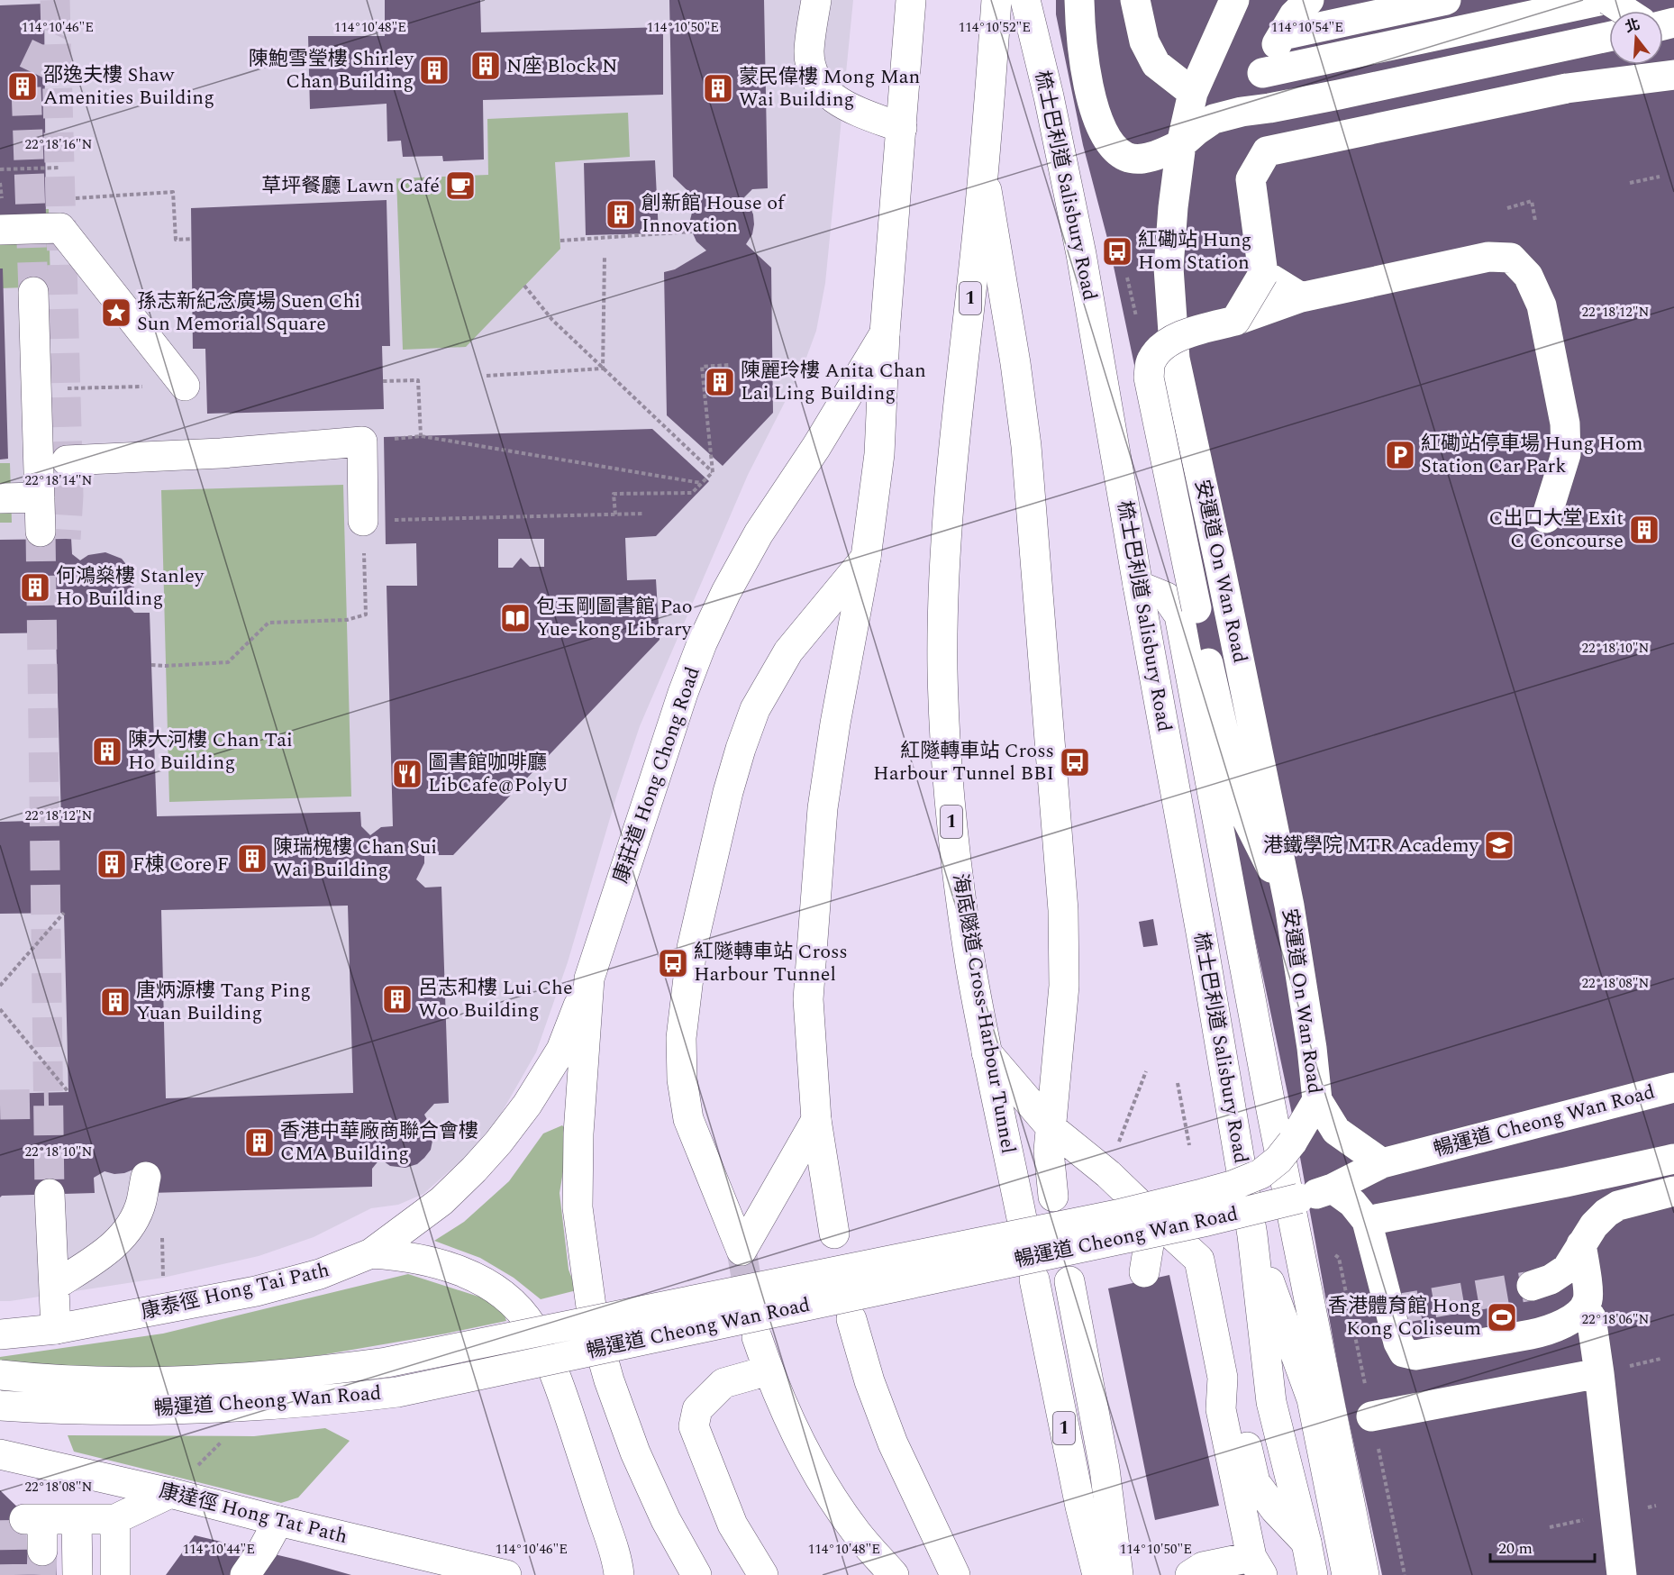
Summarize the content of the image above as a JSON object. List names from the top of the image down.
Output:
{
  "streets": {
    "main road": [
      "梳士巴利道 Salisbury Road",
      "1",
      "安運道 On Wan Road",
      "康莊道 Hong Chong Road",
      "海底隧道 Cross-Harbour Tunnel",
      "暢運道 Cheong Wan Road",
      "康泰徑 Hong Tai Path",
      "康達徑 Hong Tat Path"
    ]
  },
  "crossings": [
    ["安運道 On Wan Road", "暢運道 Cheong Wan Road"],
    ["康莊道 Hong Chong Road", "康泰徑 Hong Tai Path"]
  ],
  "places": {
    "building": [
      "N座 Block N",
      "陳鮑雪瑩樓 Shirley Chan Building",
      "邵逸夫樓 Shaw Amenities Building",
      "蒙民偉樓 Mong Man Wai Building",
      "創新館 House of Innovation",
      "陳麗玲樓 Anita Chan Lai Ling Building",
      "C出口大堂 Exit C Concourse",
      "何鴻燊樓 Stanley Ho Building",
      "陳大河樓 Chan Tai Ho Building",
      "陳瑞槐樓 Chan Sui Wai Building",
      "F棟 Core F",
      "呂志和樓 Lui Che Woo Building",
      "唐炳源樓 Tang Ping Yuan Building",
      "香港中華廠商聯合會樓 CMA Building"
    ],
    "cafe": ["草坪餐廳 Lawn Café"],
    "bus stop": ["紅磡站 Hung Hom Station", "紅隧轉車站 Cross Harbour Tunnel BBI", "紅隧轉車站 Cross Harbour Tunnel"],
    "place": ["孫志新紀念廣場 Suen Chi Sun Memorial Square"],
    "parking": ["紅磡站停車場 Hung Hom Station Car Park"],
    "library": ["包玉剛圖書館 Pao Yue-kong Library"],
    "restaurant": ["圖書館咖啡廳 LibCafe@PolyU"],
    "school or university": ["港鐵學院 MTR Academy"],
    "sports": ["香港體育館 Hong Kong Coliseum"]
  },
  "scale_bar": "20 m",
  "north": "top",
  "coordinates": [
    "114°10'46\"E",
    "114°10'48\"E",
    "114°10'50\"E",
    "114°10'52\"E",
    "114°10'54\"E",
    "22°18'16\"N",
    "22°18'12\"N",
    "22°18'14\"N",
    "22°18'10\"N",
    "22°18'08\"N",
    "22°18'06\"N",
    "114°10'44\"E"
  ]
}
